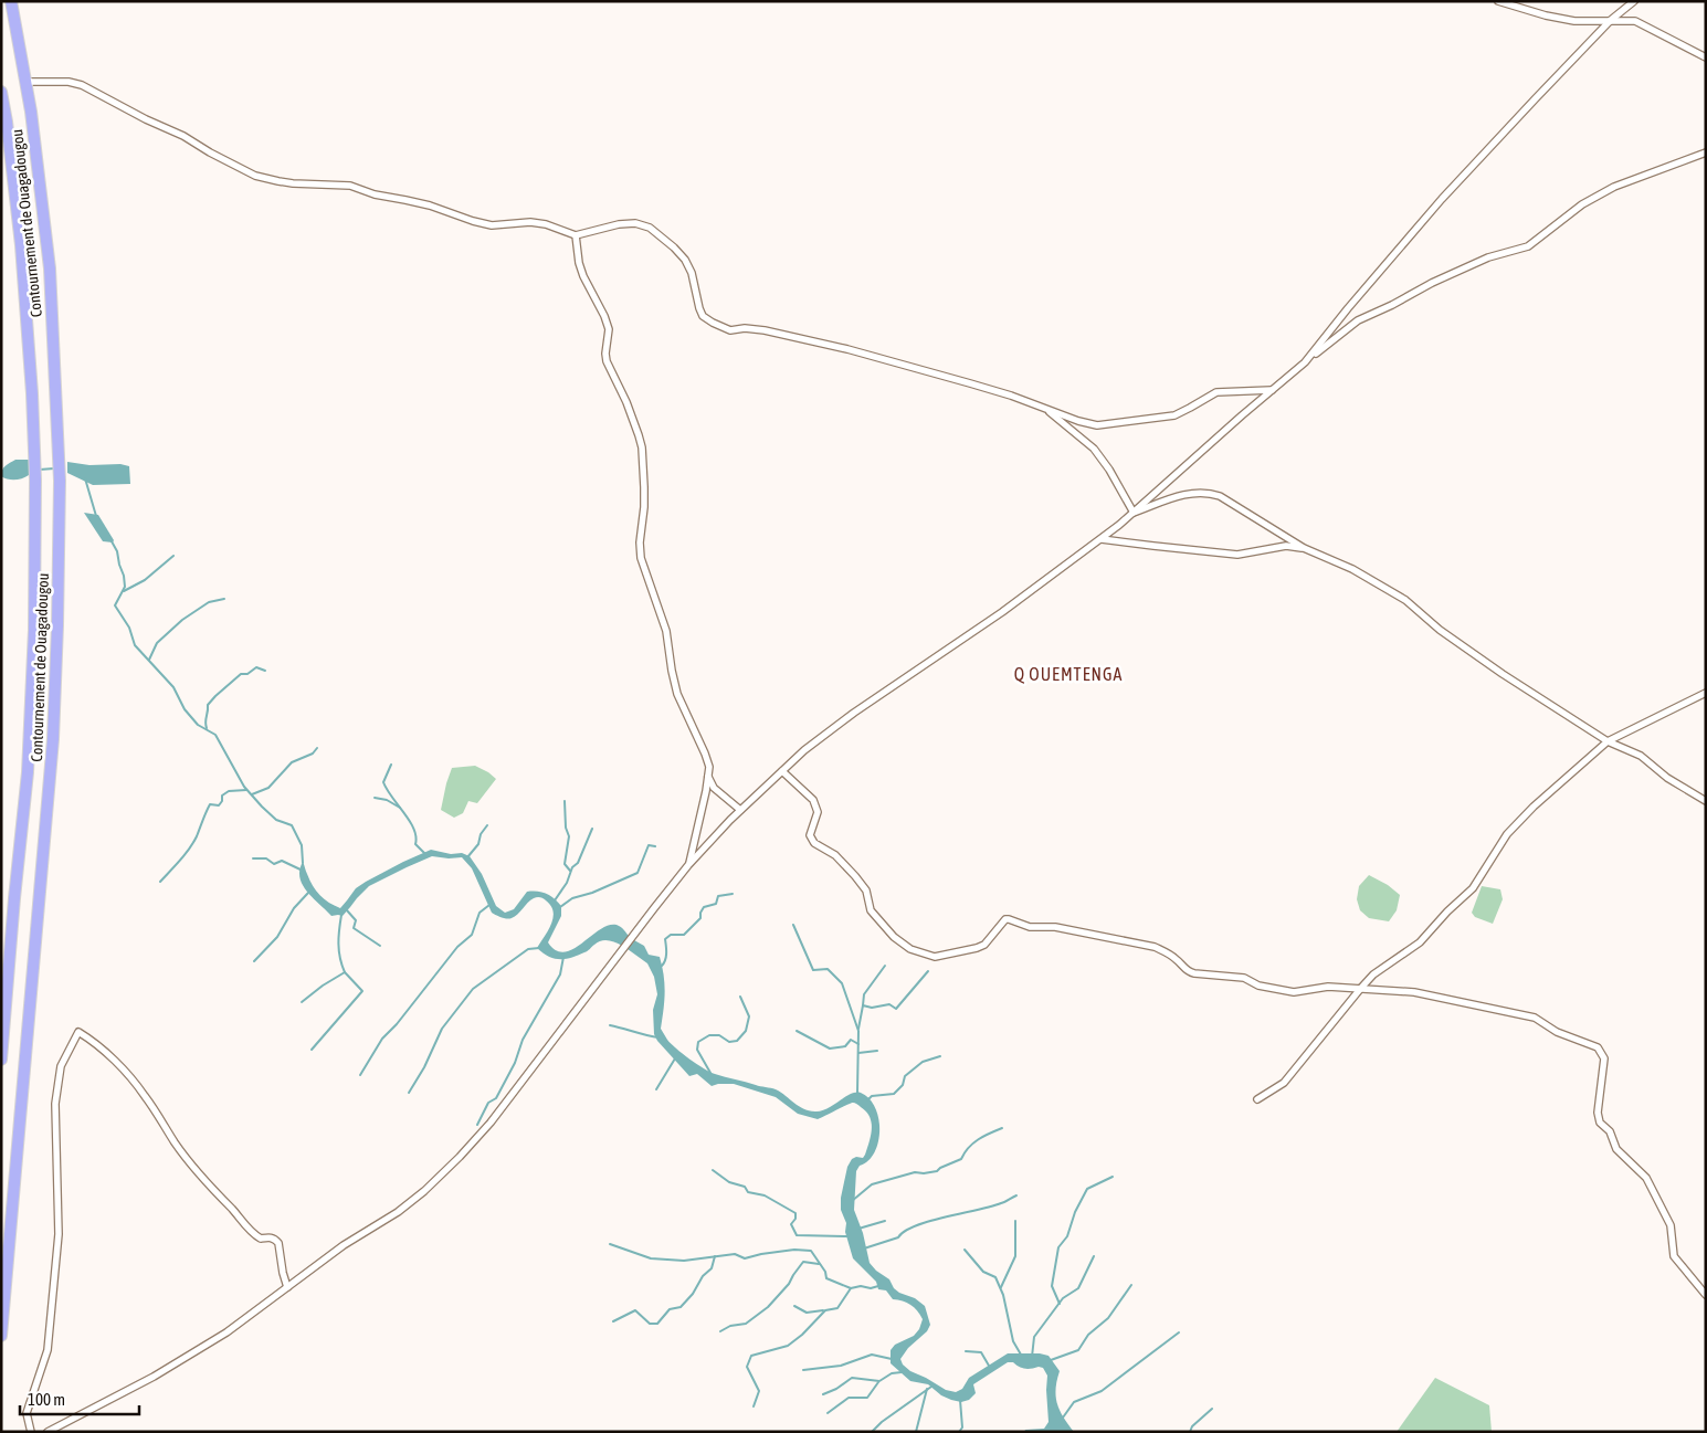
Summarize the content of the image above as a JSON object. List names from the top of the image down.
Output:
{
  "streets": {
    "highway": ["Contournement de Ouagadougou"]
  },
  "districts": ["Q OUEMTENGA"],
  "scale_bar": "100 m"
}
